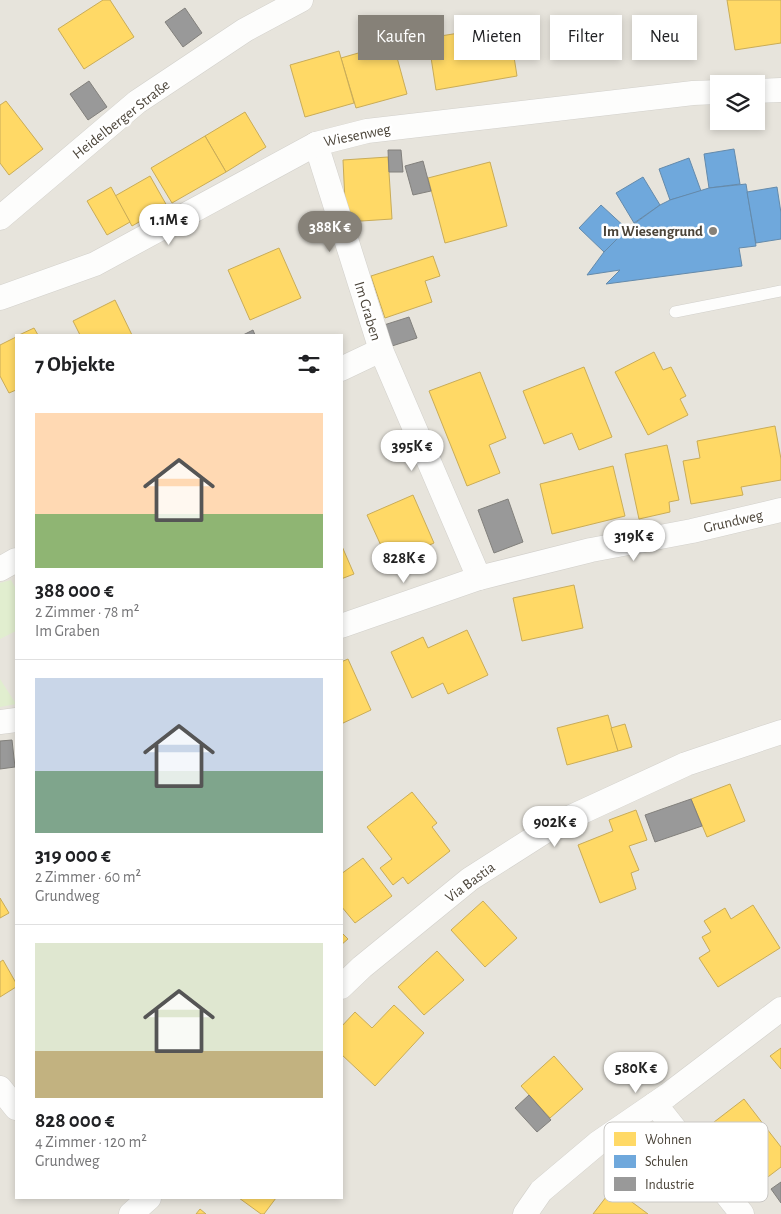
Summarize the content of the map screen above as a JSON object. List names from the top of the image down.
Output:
{
  "streets": {
    "street": [
      "Heidelberger Straße",
      "Wiesenweg",
      "Im Graben",
      "Grundweg",
      "Via Bastia"
    ]
  },
  "crossings": [
    ["Wiesenweg", "Im Graben"]
  ],
  "places": ["Im Wiesengrund"],
  "legend": ["Wohnen", "Schulen", "Industrie"],
  "page": {
    "chip": [
      "Kaufen",
      "Mieten",
      "Filter",
      "Neu"
    ],
    "price": [
      "1.1M €",
      "388K €",
      "395K €",
      "319K €",
      "828K €",
      "902K €",
      "580K €"
    ],
    "heading": "7 Objekte",
    "list": [
      {
        "name": "388 000 €",
        "note": "2 Zimmer · 78 m² · Im Graben"
      },
      {
        "name": "319 000 €",
        "note": "2 Zimmer · 60 m² · Grundweg"
      },
      {
        "name": "828 000 €",
        "note": "4 Zimmer · 120 m² · Grundweg"
      }
    ]
  }
}
